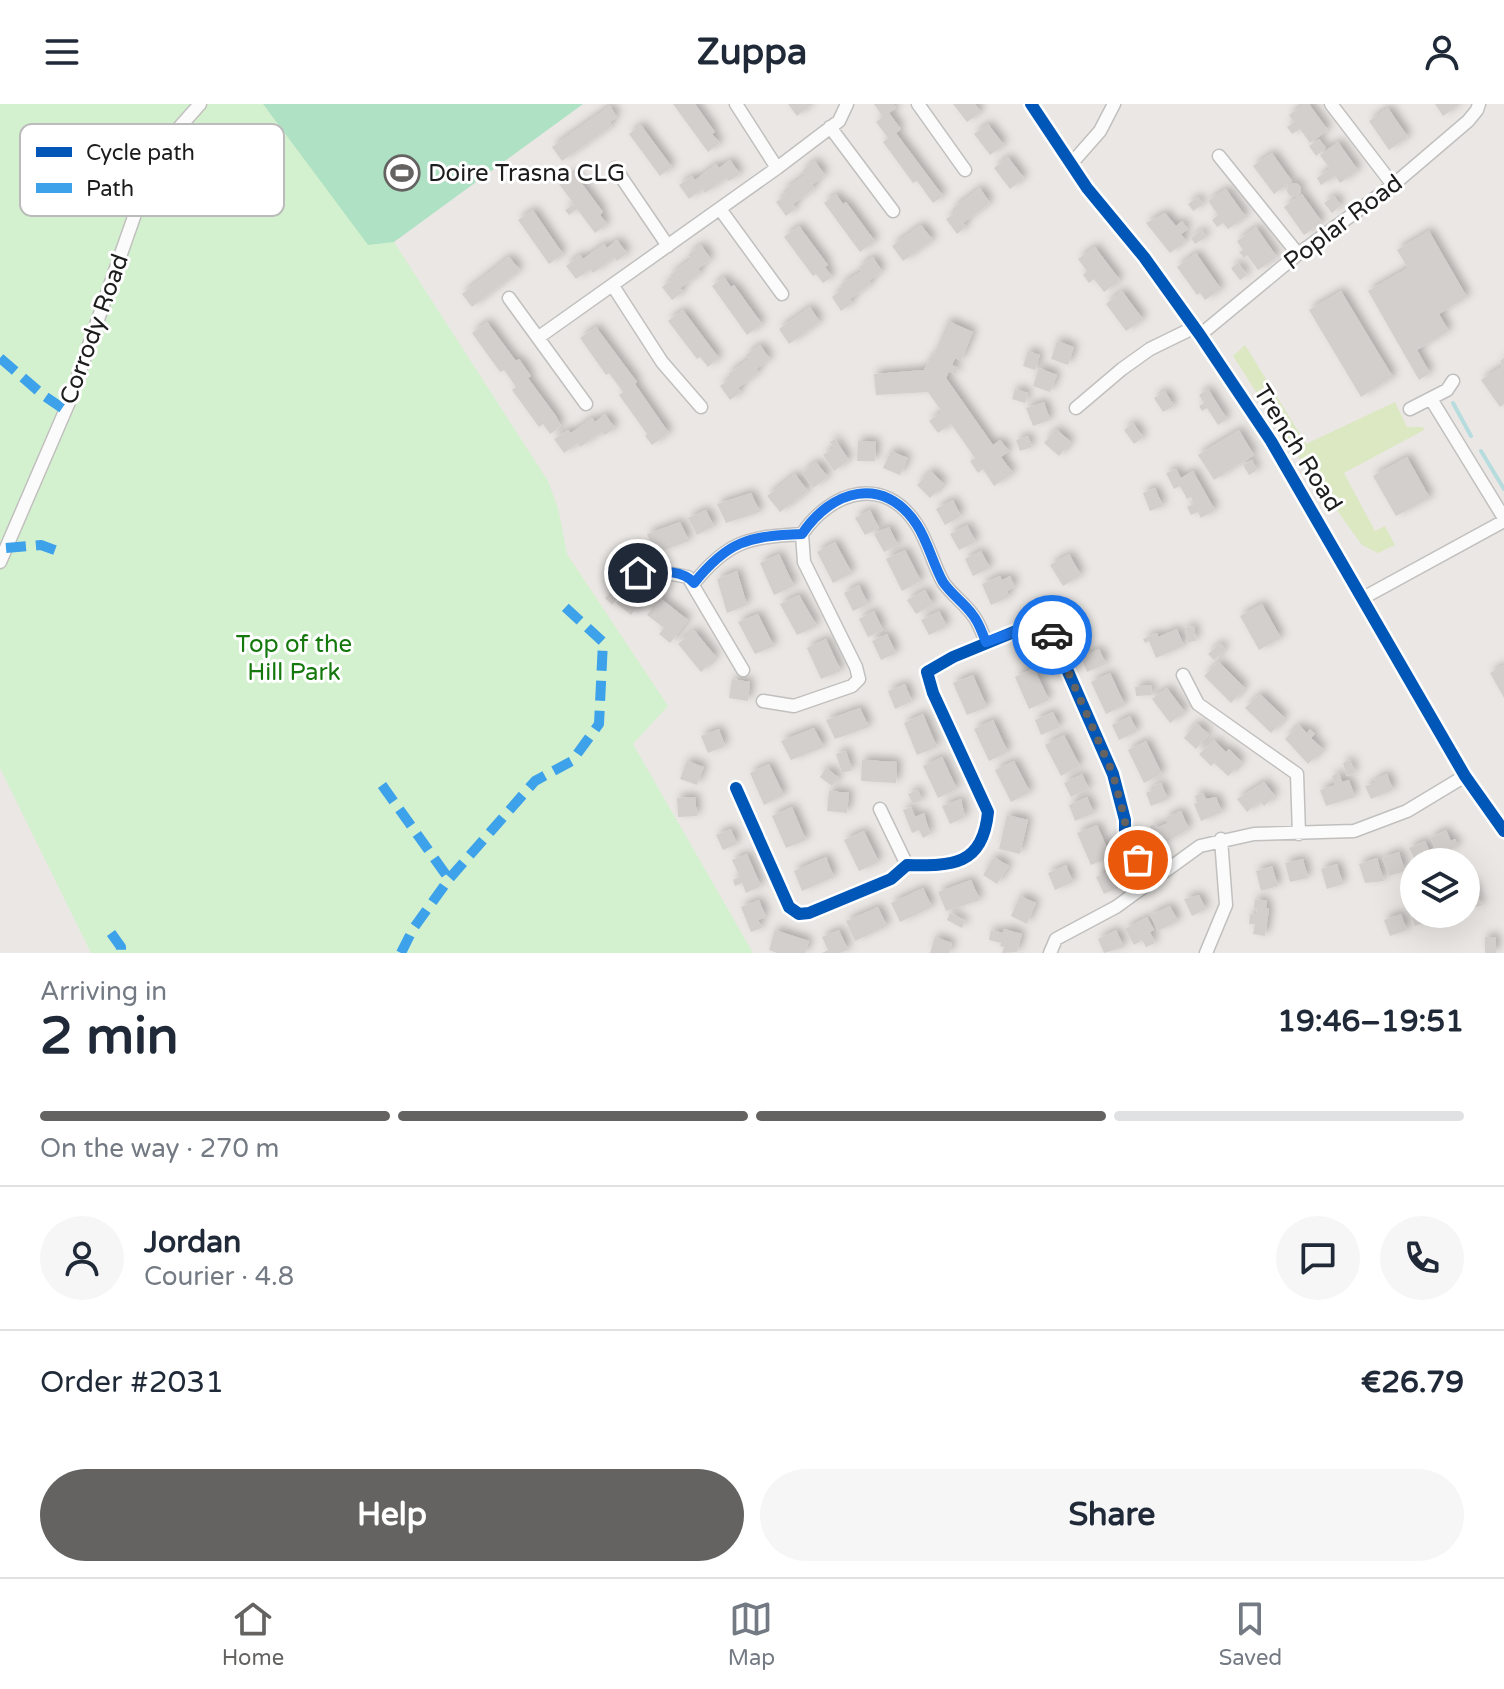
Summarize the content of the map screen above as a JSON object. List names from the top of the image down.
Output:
{
  "streets": {
    "street": ["Poplar Road", "Corrody Road", "Trench Road"]
  },
  "crossings": [
    ["Poplar Road", "Trench Road"]
  ],
  "parks": ["Top of the Hill Park"],
  "places": {
    "sports": ["Doire Trasna CLG"]
  },
  "legend": ["Cycle path", "Path"],
  "page": {
    "header": "Zuppa",
    "heading": ["2 min", "Arriving in", "19:46–19:51"],
    "panel": [
      "Jordan",
      "Courier · 4.8",
      "Order #2031",
      "€26.79"
    ],
    "bar": "On the way · 270 m",
    "buttons": ["Help", "Share"],
    "tabs": ["Home", "Map", "Saved"]
  }
}
